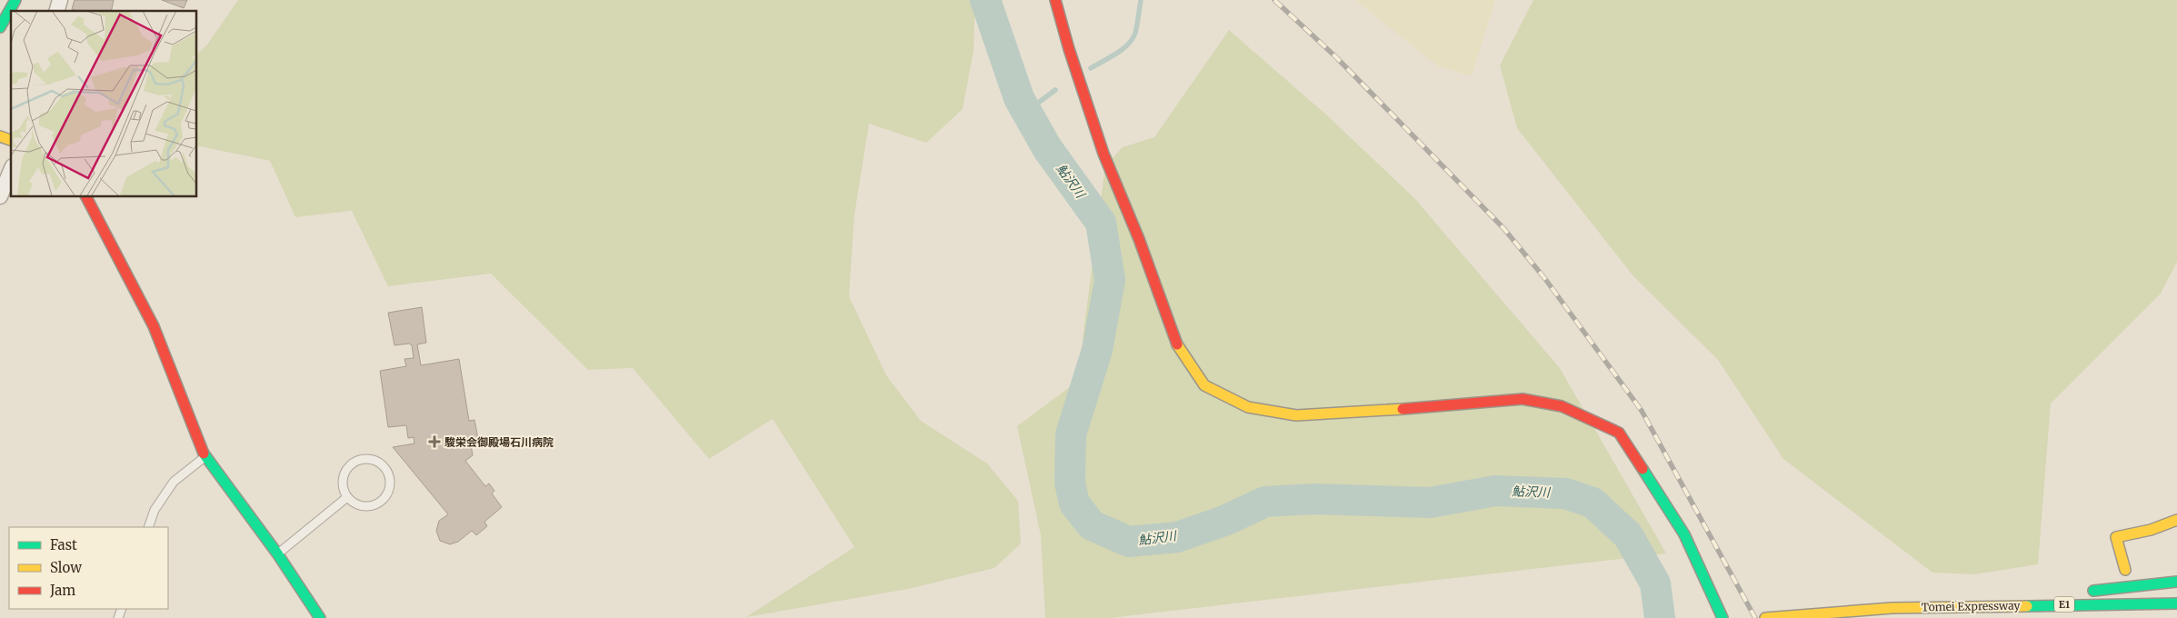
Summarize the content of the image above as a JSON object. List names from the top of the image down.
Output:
{
  "streets": {
    "main road": ["E1", "Tomei Expressway"]
  },
  "water": ["鮎沢川"],
  "places": {
    "health": ["駿栄会御殿場石川病院"]
  },
  "legend": ["Fast", "Slow", "Jam"]
}
